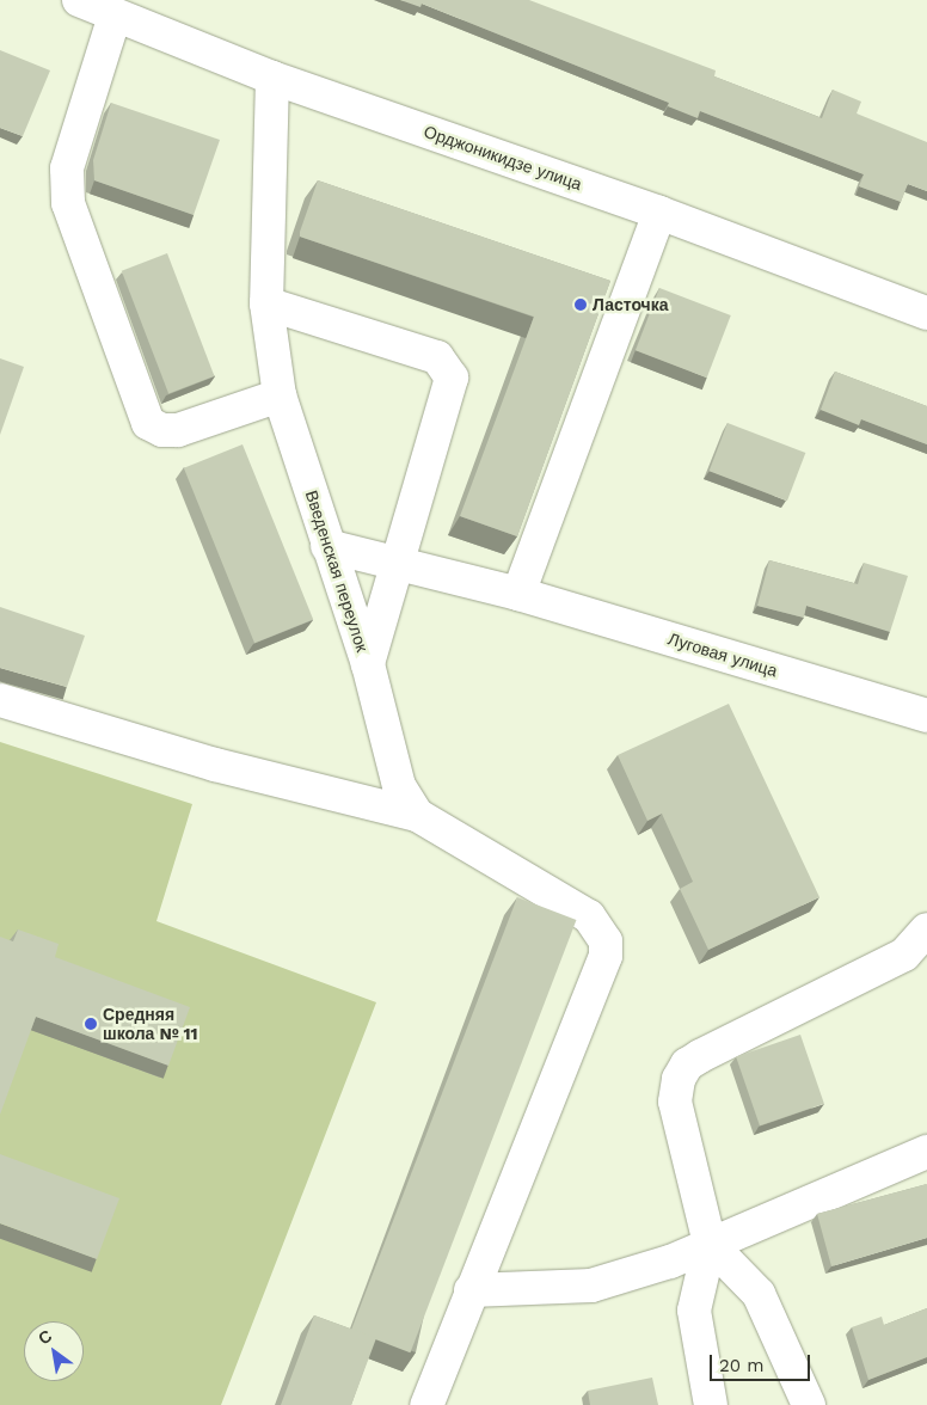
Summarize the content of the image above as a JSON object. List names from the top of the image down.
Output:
{
  "streets": {
    "street": ["Орджоникидзе улица", "Введенская переулок", "Луговая улица"]
  },
  "crossings": [
    ["Орджоникидзе улица", "Введенская переулок"],
    ["Введенская переулок", "Луговая улица"]
  ],
  "places": ["Ласточка", "Средняя школа № 11"],
  "scale_bar": "20 m",
  "north": "top left"
}
